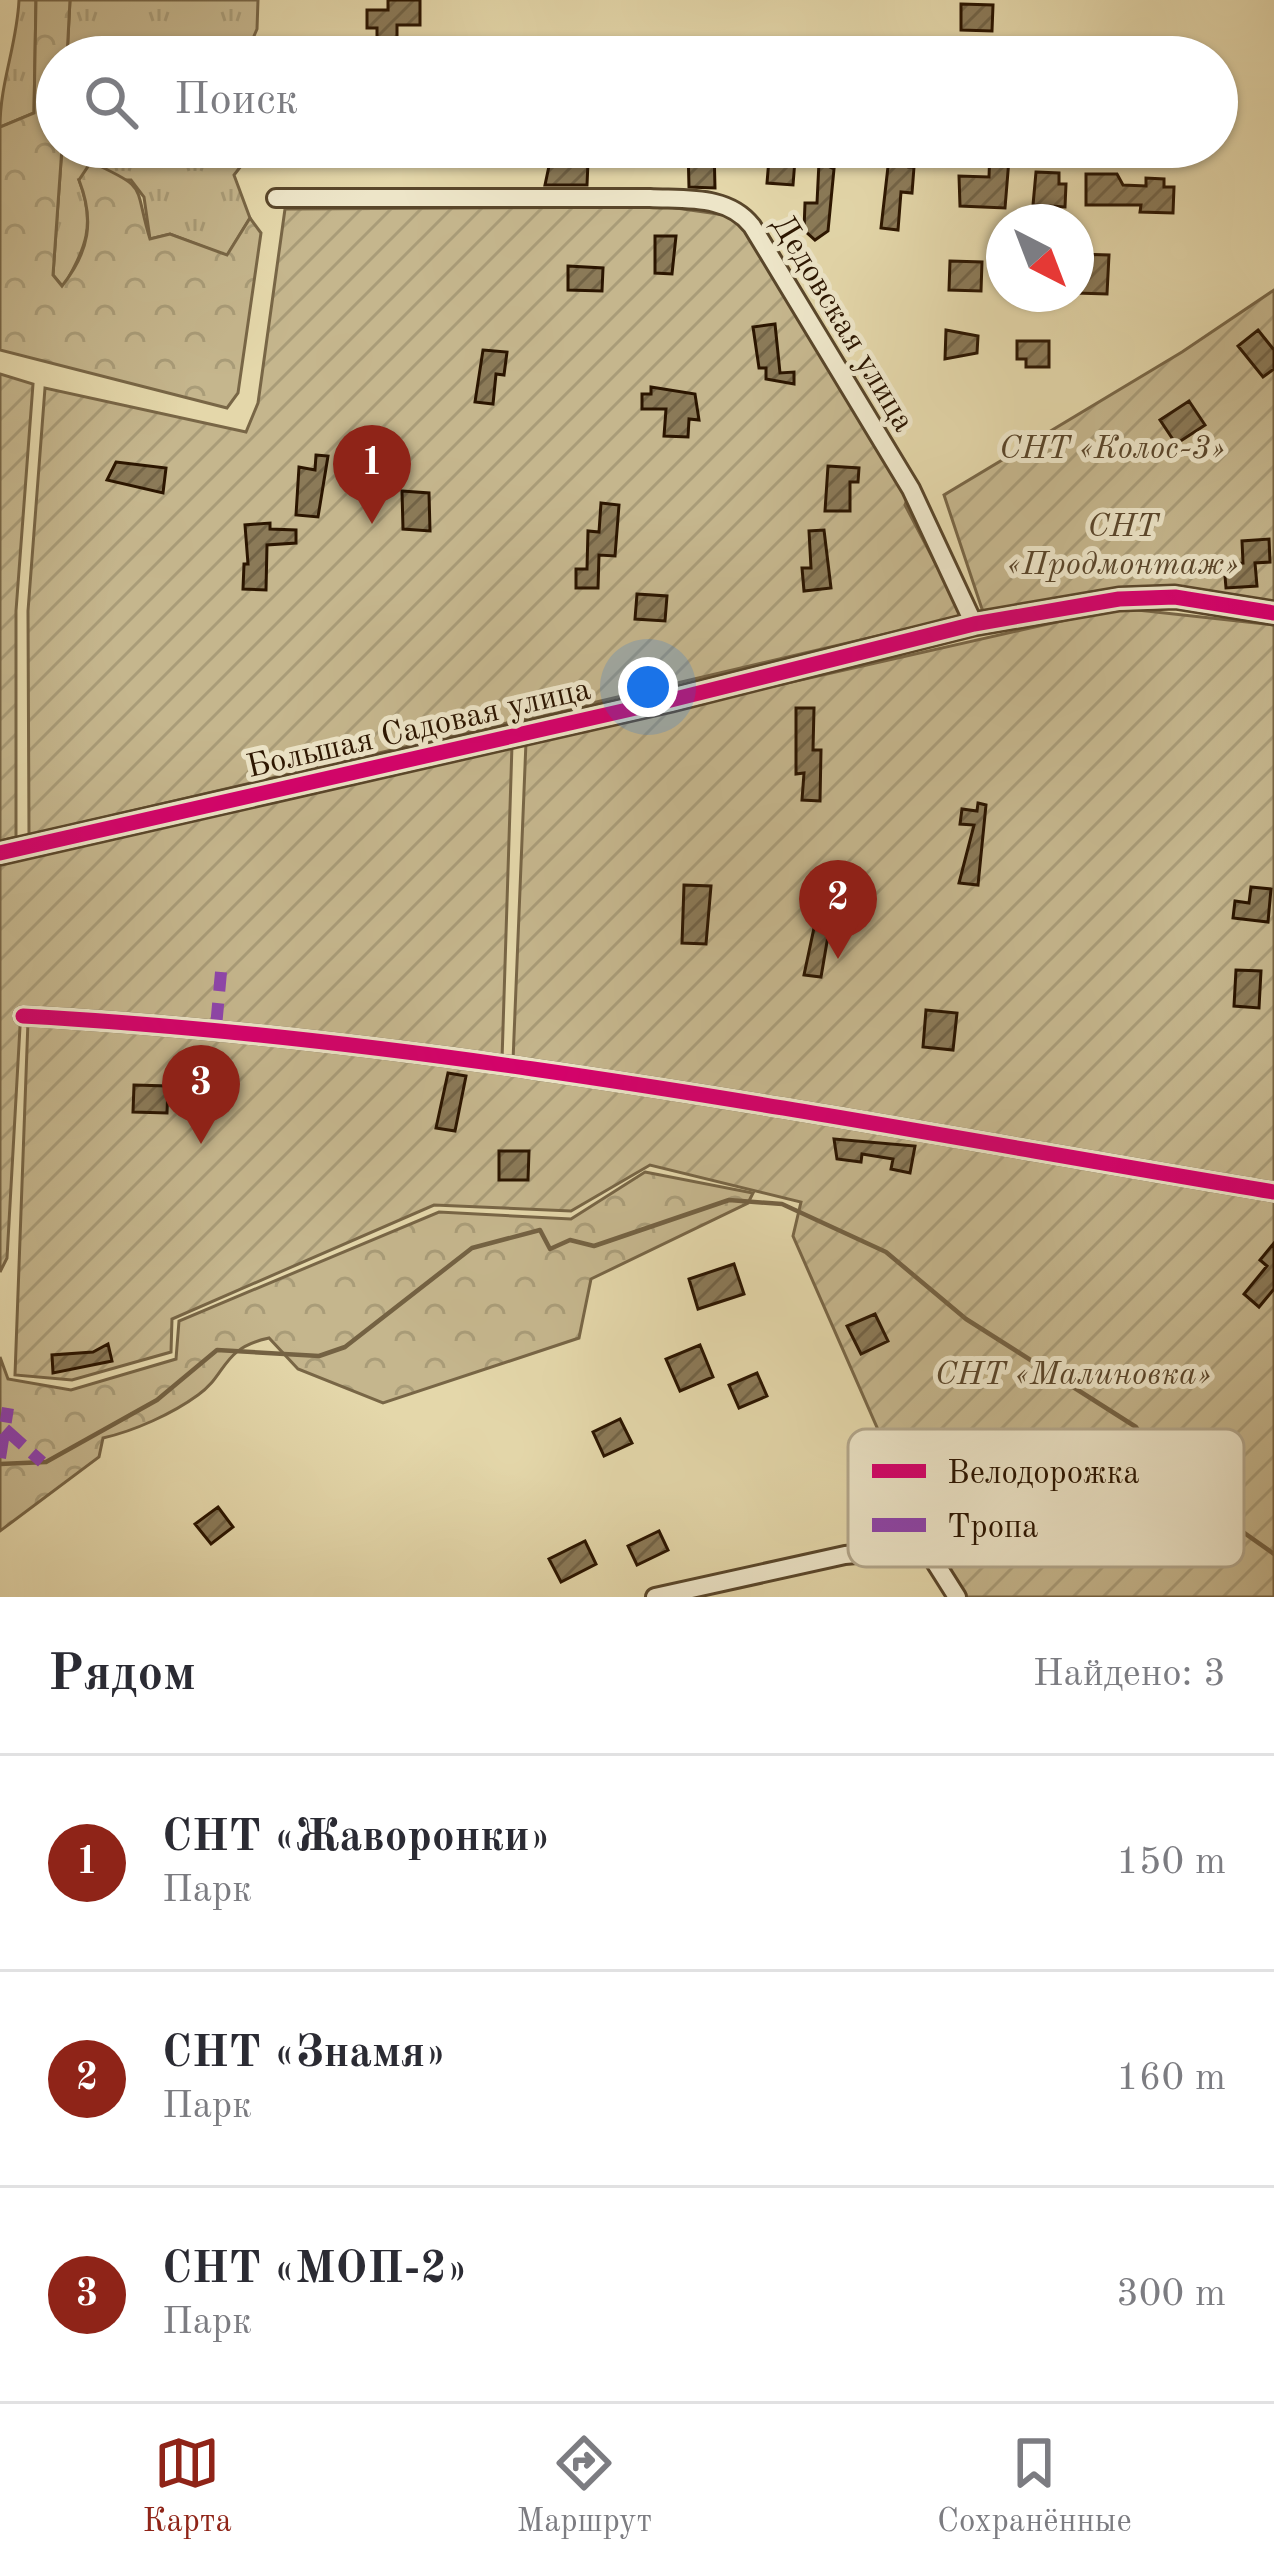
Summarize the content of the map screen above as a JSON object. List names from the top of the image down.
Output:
{
  "streets": {
    "street": ["Дедовская улица", "Большая Садовая улица"]
  },
  "crossings": [
    ["Дедовская улица", "Большая Садовая улица"]
  ],
  "parks": ["СНТ «Колос-3»", "СНТ «Продмонтаж»", "СНТ «Малиновка»"],
  "legend": ["Велодорожка", "Тропа"],
  "north": "bottom right",
  "page": {
    "search": "Поиск",
    "pins": ["1", "2", "3"],
    "heading": ["Рядом", "Найдено: 3"],
    "list": [
      {
        "mark": "1",
        "name": "СНТ «Жаворонки»",
        "note": "Парк",
        "value": "150 m"
      },
      {
        "mark": "2",
        "name": "СНТ «Знамя»",
        "note": "Парк",
        "value": "160 m"
      },
      {
        "mark": "3",
        "name": "СНТ «МОП-2»",
        "note": "Парк",
        "value": "300 m"
      }
    ],
    "nav": ["Карта", "Маршрут", "Сохранённые"]
  }
}
